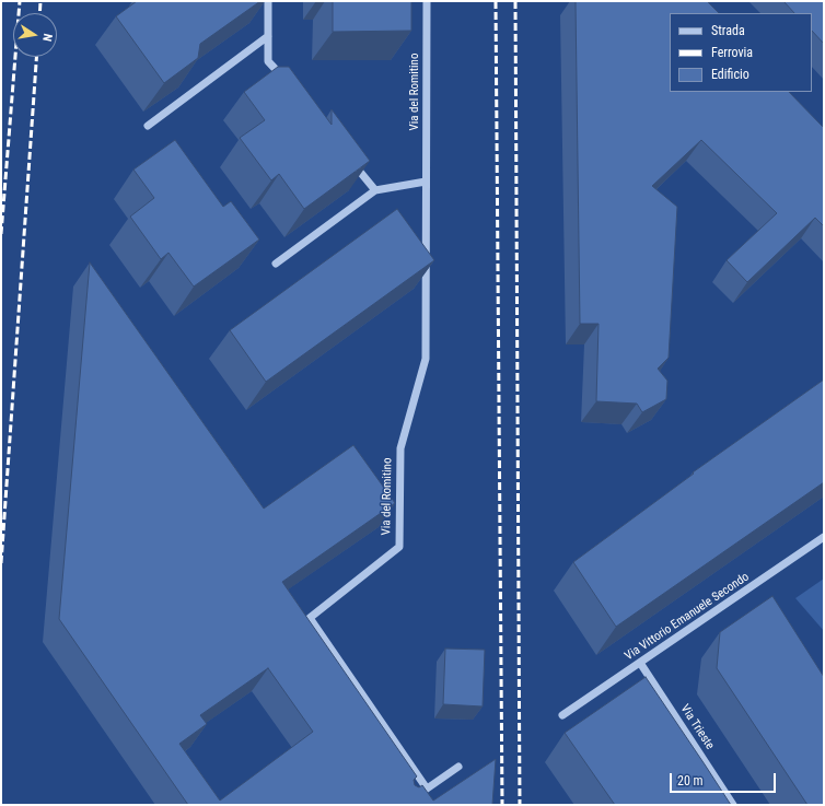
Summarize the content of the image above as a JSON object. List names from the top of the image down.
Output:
{
  "streets": {
    "street": ["Via del Romitino", "Via Vittorio Emanuele Secondo", "Via Trieste"]
  },
  "crossings": [
    ["Via Vittorio Emanuele Secondo", "Via Trieste"]
  ],
  "legend": ["Strada", "Ferrovia", "Edificio"],
  "scale_bar": "20 m",
  "north": "right"
}
